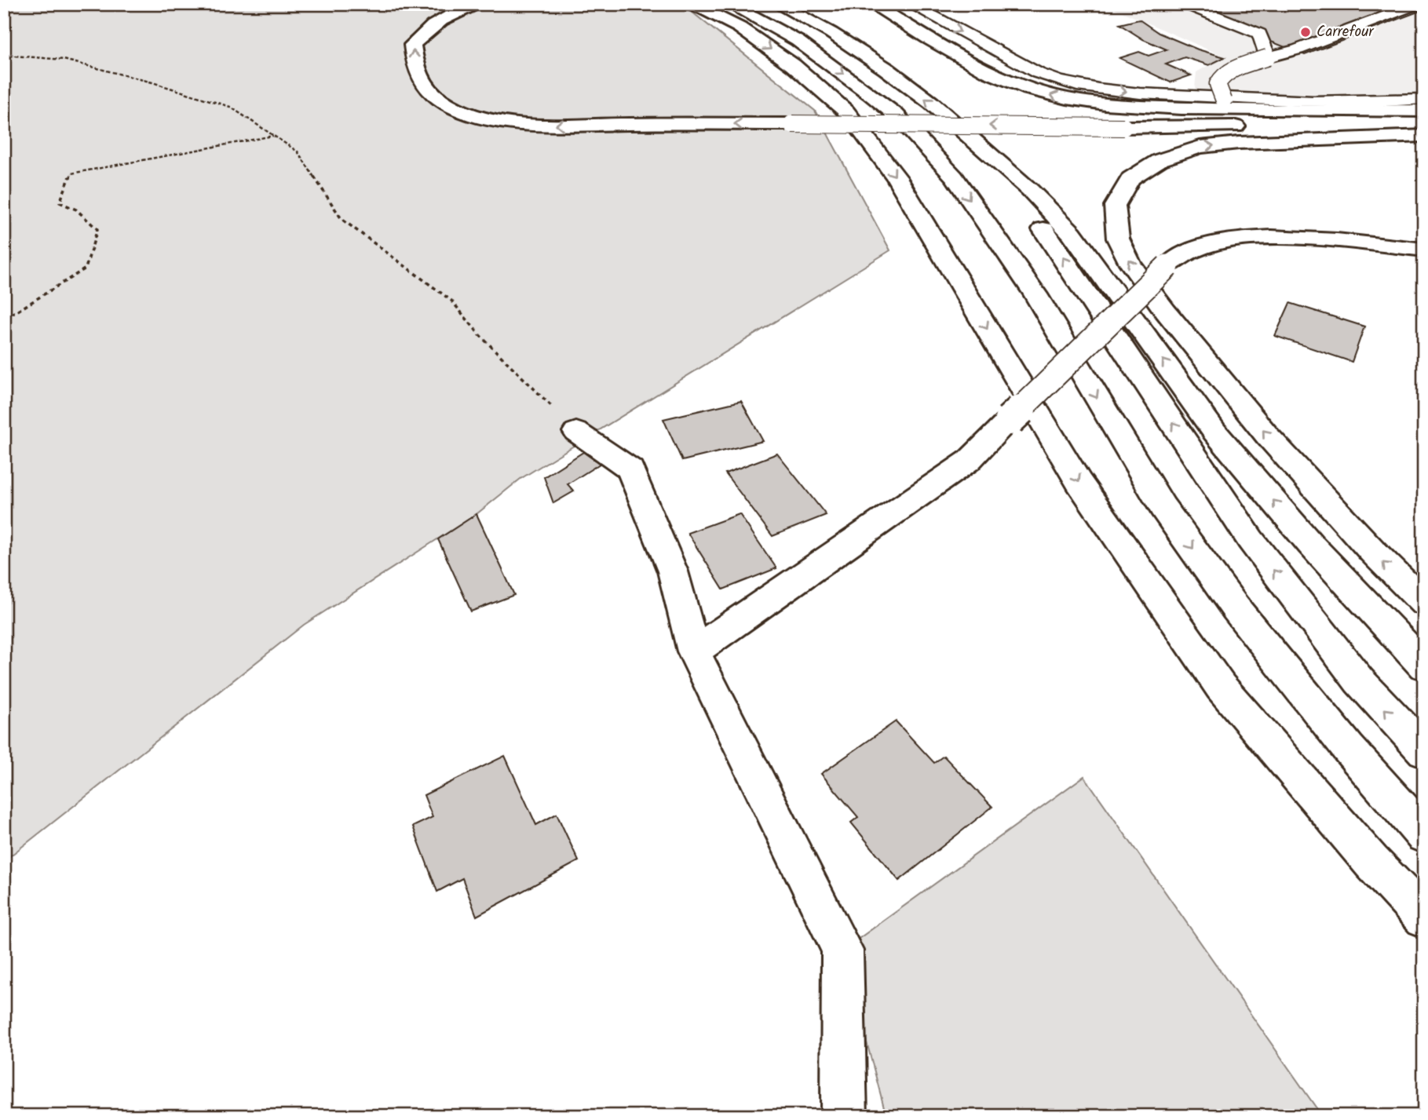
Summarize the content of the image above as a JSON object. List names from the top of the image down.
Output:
{
  "places": ["Carrefour"]
}
